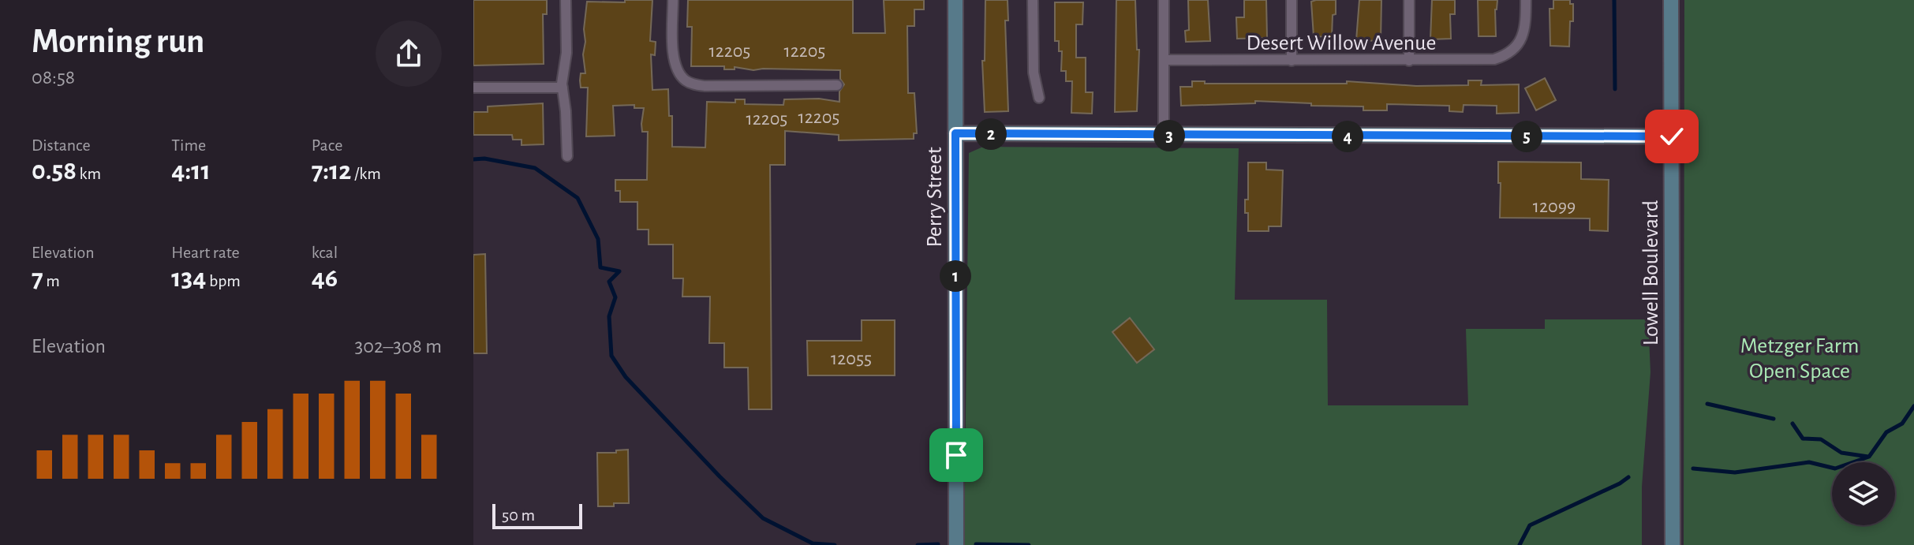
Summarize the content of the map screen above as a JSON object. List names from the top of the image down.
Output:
{
  "streets": {
    "street": ["Desert Willow Avenue", "Perry Street", "Lowell Boulevard"]
  },
  "parks": ["Metzger Farm Open Space"],
  "house_numbers": [
    "12205",
    "12205",
    "12205",
    "12205",
    "12099",
    "12055"
  ],
  "scale_bar": "50 m",
  "page": {
    "heading": ["Morning run", "08:58"],
    "stats": [
      ["Distance", "0.58 km"],
      ["Time", "4:11"],
      ["Pace", "7:12 /km"],
      ["Elevation", "7 m"],
      ["Heart rate", "134 bpm"],
      ["kcal", "46"]
    ],
    "pins": [
      "2",
      "3",
      "4",
      "5",
      "1"
    ],
    "chart": ["Elevation", "302–308 m"],
    "scale": "50 m"
  }
}
